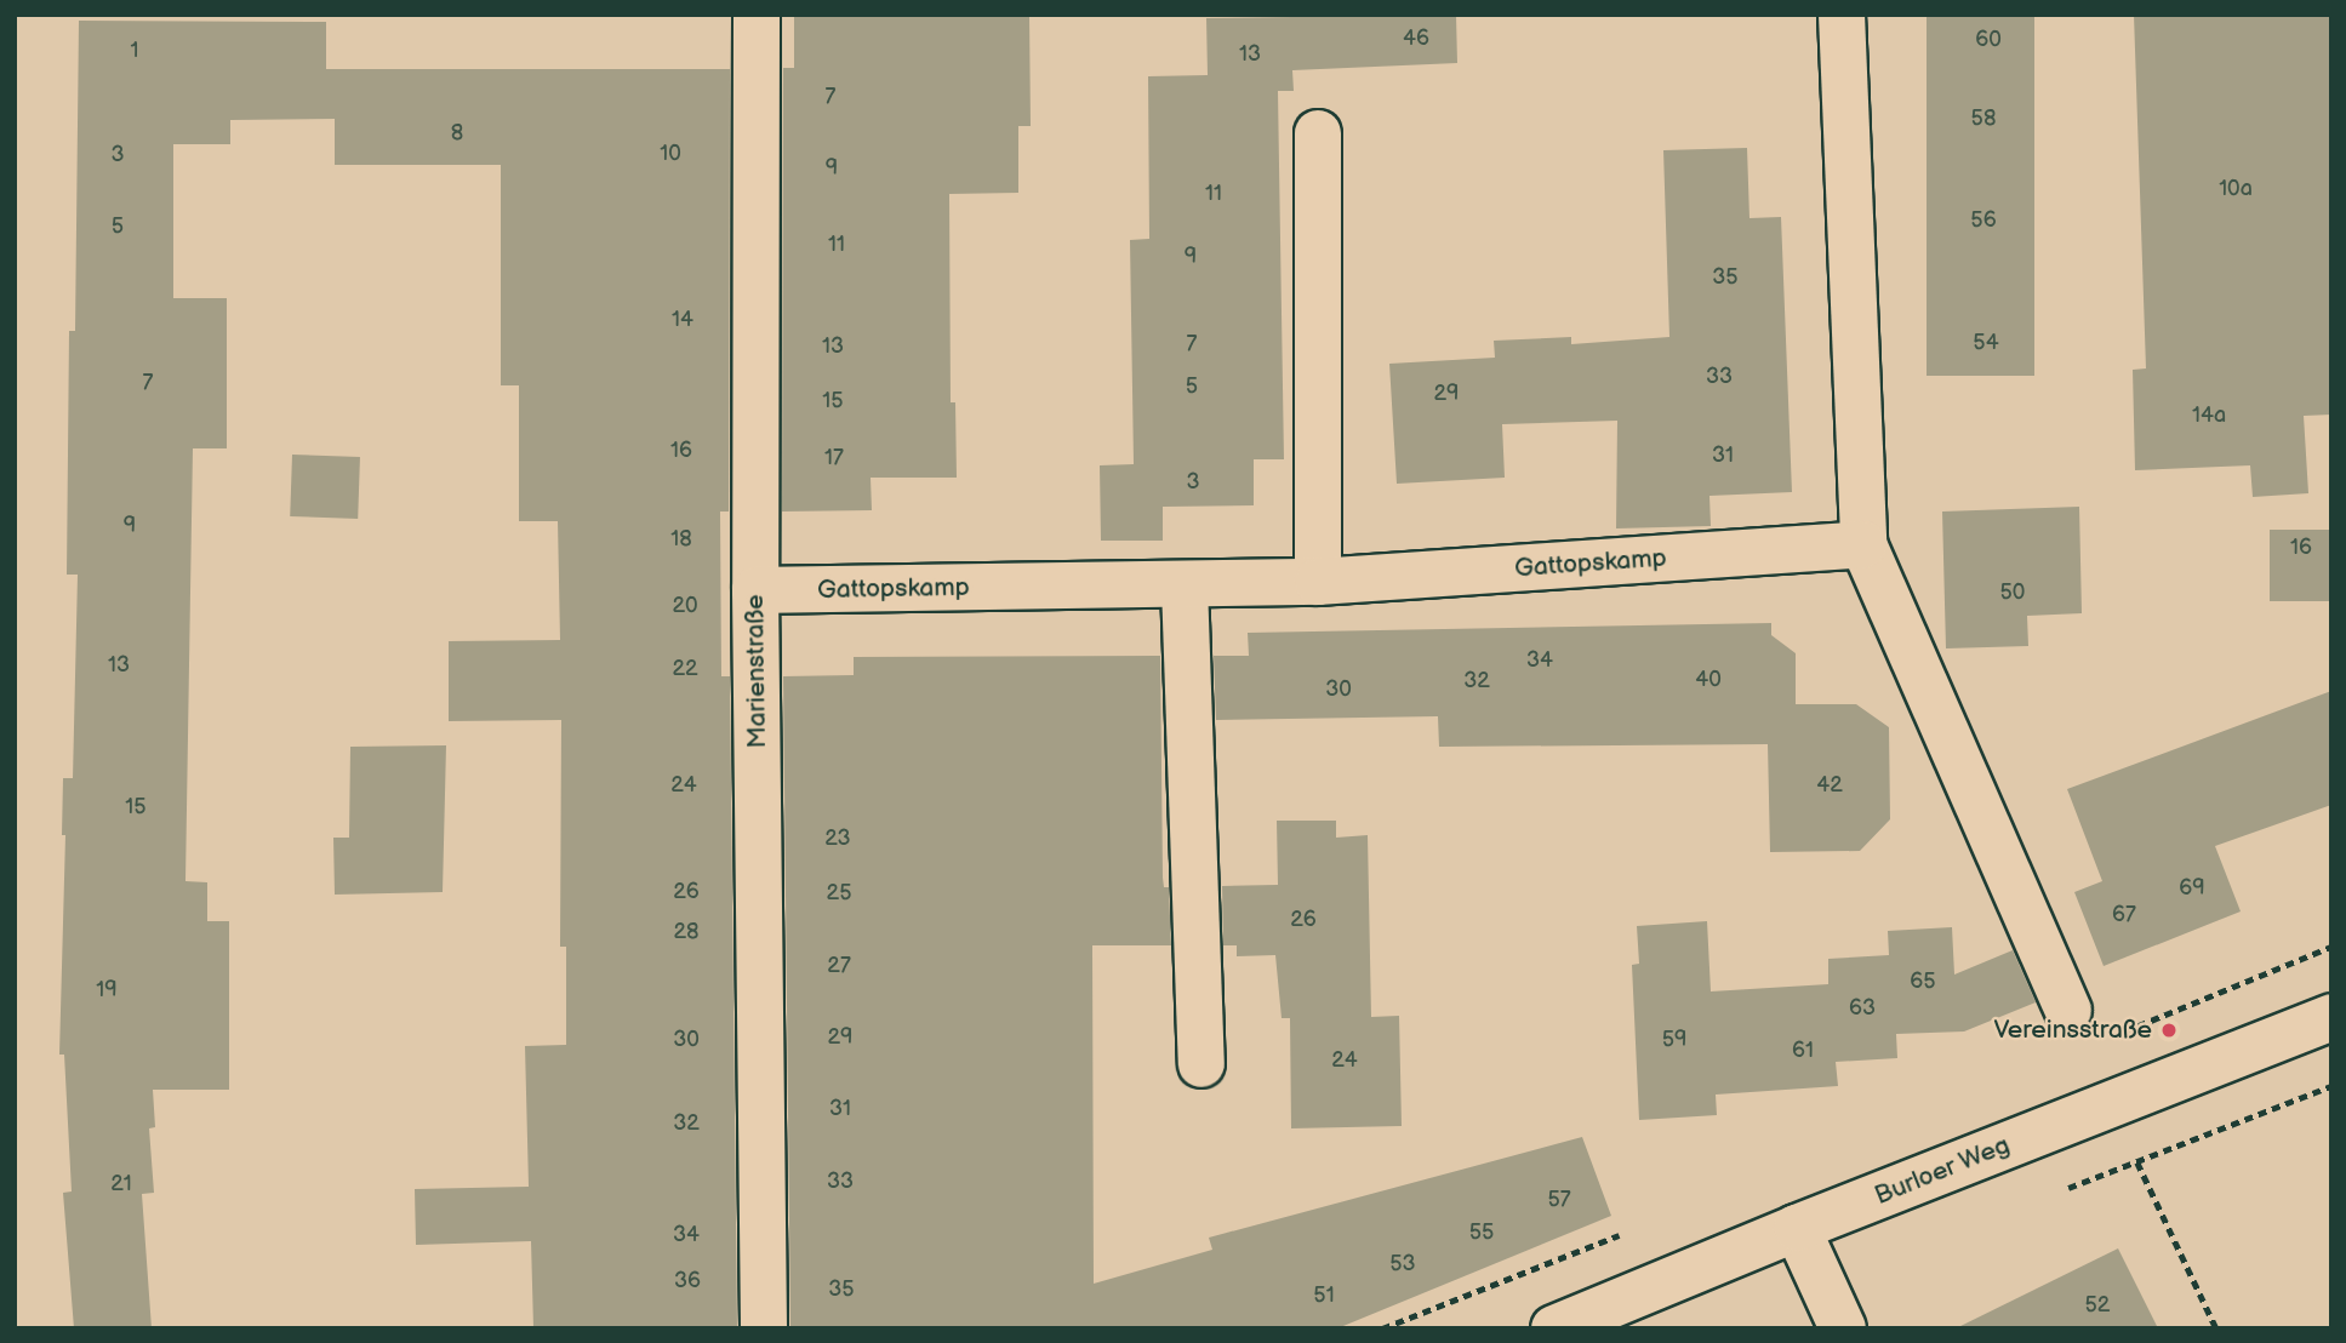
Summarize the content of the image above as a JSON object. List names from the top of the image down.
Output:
{
  "streets": {
    "street": ["Gattopskamp", "Marienstraße", "Burloer Weg"]
  },
  "crossings": [
    ["Gattopskamp", "Marienstraße"]
  ],
  "places": ["Vereinsstraße"],
  "house_numbers": [
    "46",
    "60",
    "1",
    "13",
    "7",
    "58",
    "8",
    "10",
    "3",
    "9",
    "10a",
    "11",
    "56",
    "5",
    "11",
    "9",
    "35",
    "14",
    "54",
    "7",
    "13",
    "33",
    "7",
    "5",
    "29",
    "15",
    "14a",
    "16",
    "31",
    "17",
    "3",
    "9",
    "18",
    "16",
    "50",
    "20",
    "34",
    "13",
    "22",
    "40",
    "32",
    "30",
    "24",
    "42",
    "15",
    "23",
    "69",
    "26",
    "25",
    "67",
    "26",
    "28",
    "27",
    "65",
    "19",
    "63",
    "29",
    "30",
    "59",
    "61",
    "24",
    "31",
    "32",
    "33",
    "21",
    "57",
    "55",
    "34",
    "53",
    "36",
    "35",
    "51",
    "52"
  ]
}
